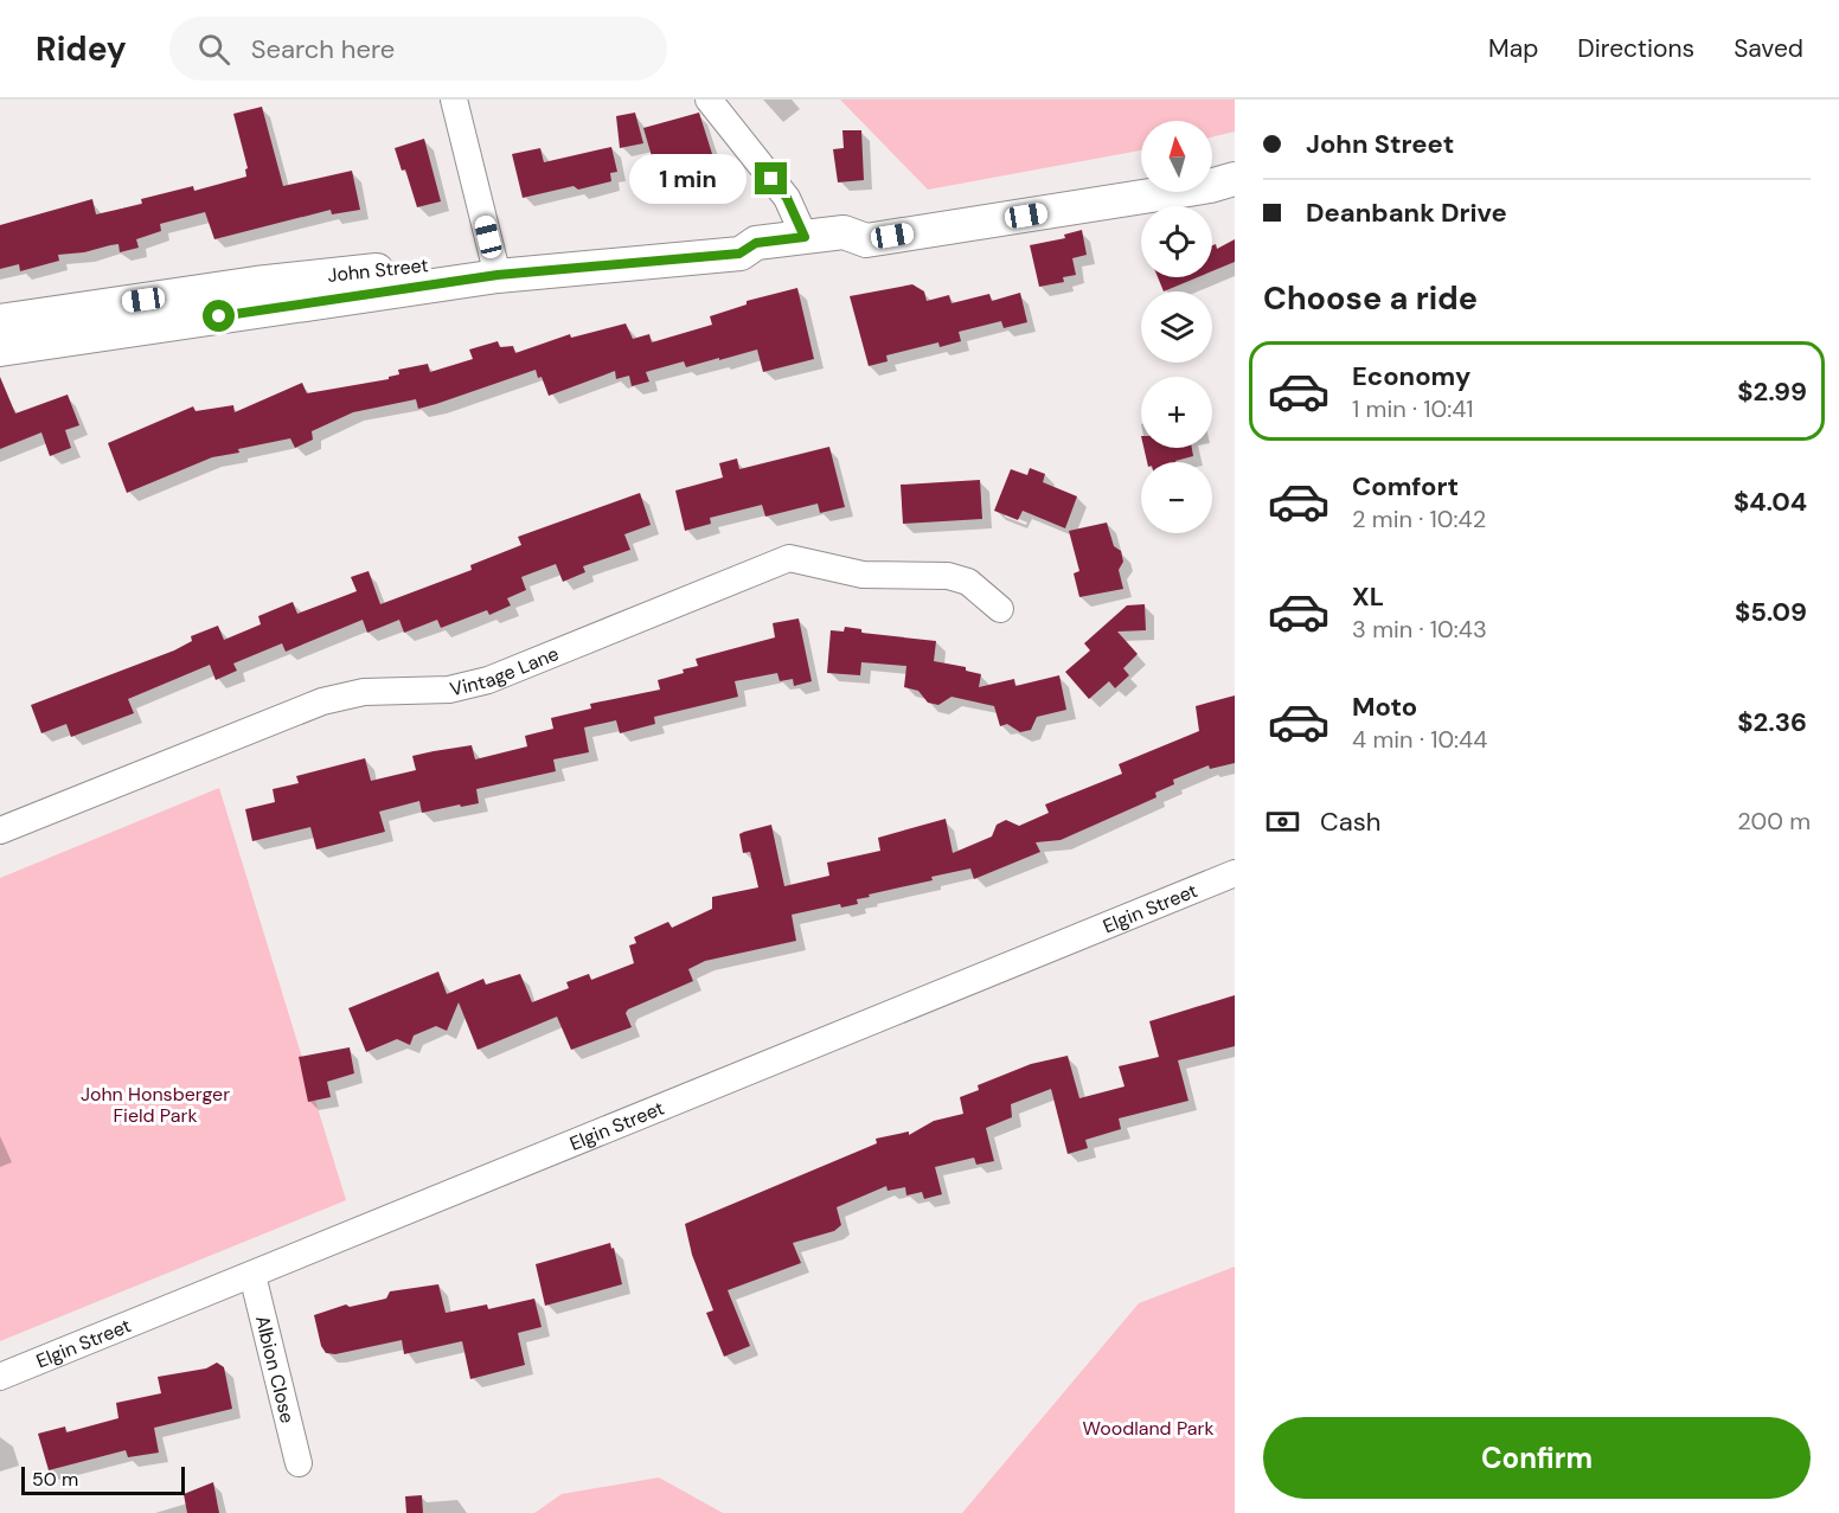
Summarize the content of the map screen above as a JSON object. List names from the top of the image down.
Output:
{
  "streets": {
    "main road": ["John Street"],
    "street": ["Vintage Lane", "Elgin Street", "Albion Close"]
  },
  "crossings": [
    ["Elgin Street", "Albion Close"]
  ],
  "parks": ["John Honsberger Field Park", "Woodland Park"],
  "scale_bar": "50 m",
  "north": "top",
  "page": {
    "header": "Ridey",
    "search": "Search here",
    "nav": ["Map", "Directions", "Saved"],
    "banner": ["John Street", "Deanbank Drive"],
    "map_buttons": ["+", "−"],
    "bubble": "1 min",
    "heading": "Choose a ride",
    "list": [
      {
        "name": "Economy",
        "note": "1 min · 10:41",
        "value": "$2.99"
      },
      {
        "name": "Comfort",
        "note": "2 min · 10:42",
        "value": "$4.04"
      },
      {
        "name": "XL",
        "note": "3 min · 10:43",
        "value": "$5.09"
      },
      {
        "name": "Moto",
        "note": "4 min · 10:44",
        "value": "$2.36"
      }
    ],
    "pay": ["Cash", "200 m"],
    "buttons": "Confirm",
    "scale": "50 m"
  }
}
